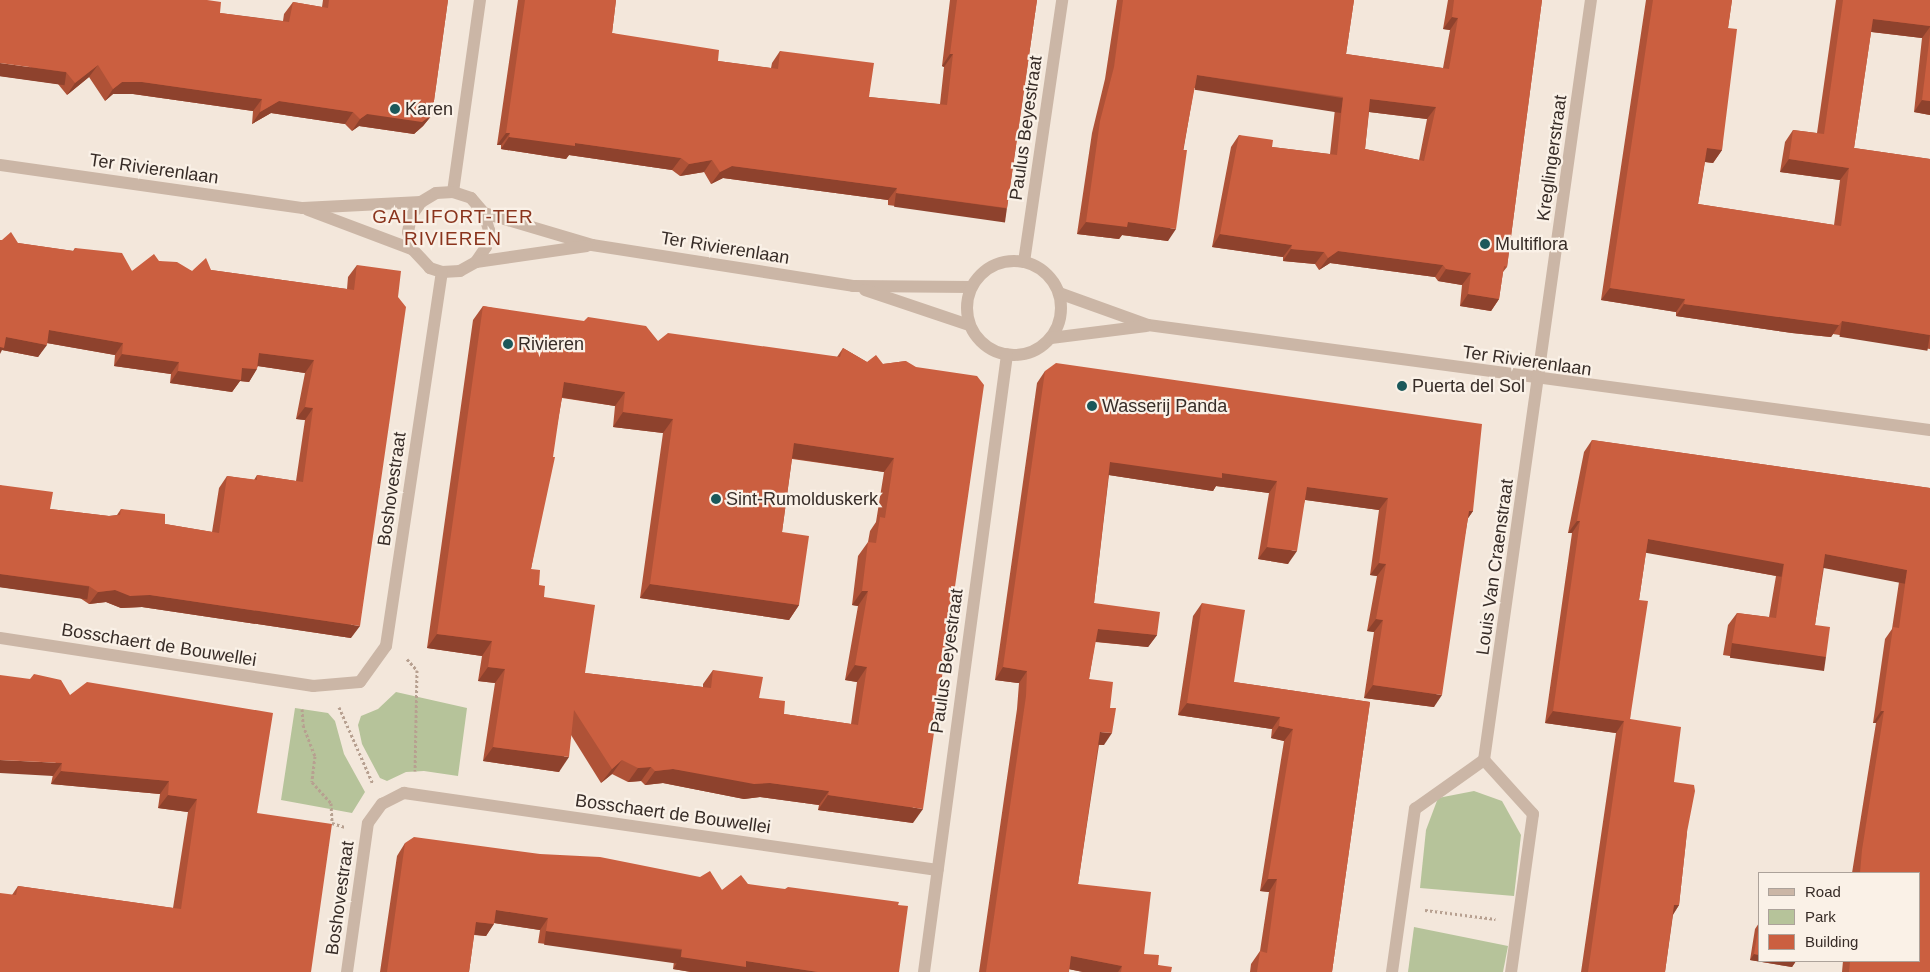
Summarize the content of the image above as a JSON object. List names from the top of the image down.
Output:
{
  "streets": {
    "street": [
      "Paulus Beyestraat",
      "Kreglingerstraat",
      "Ter Rivierenlaan",
      "Boshovestraat",
      "Louis Van Craenstraat",
      "Bosschaert de Bouwellei"
    ]
  },
  "crossings": [
    ["Paulus Beyestraat", "Ter Rivierenlaan"],
    ["Paulus Beyestraat", "Bosschaert de Bouwellei"],
    ["Kreglingerstraat", "Ter Rivierenlaan"],
    ["Kreglingerstraat", "Louis Van Craenstraat"],
    ["Ter Rivierenlaan", "Boshovestraat"],
    ["Ter Rivierenlaan", "Louis Van Craenstraat"],
    ["Boshovestraat", "Bosschaert de Bouwellei"]
  ],
  "districts": ["GALLIFORT-TER RIVIEREN"],
  "places": [
    "Karen",
    "Multiflora",
    "Rivieren",
    "Puerta del Sol",
    "Wasserij Panda",
    "Sint-Rumolduskerk"
  ],
  "legend": ["Road", "Park", "Building"]
}
